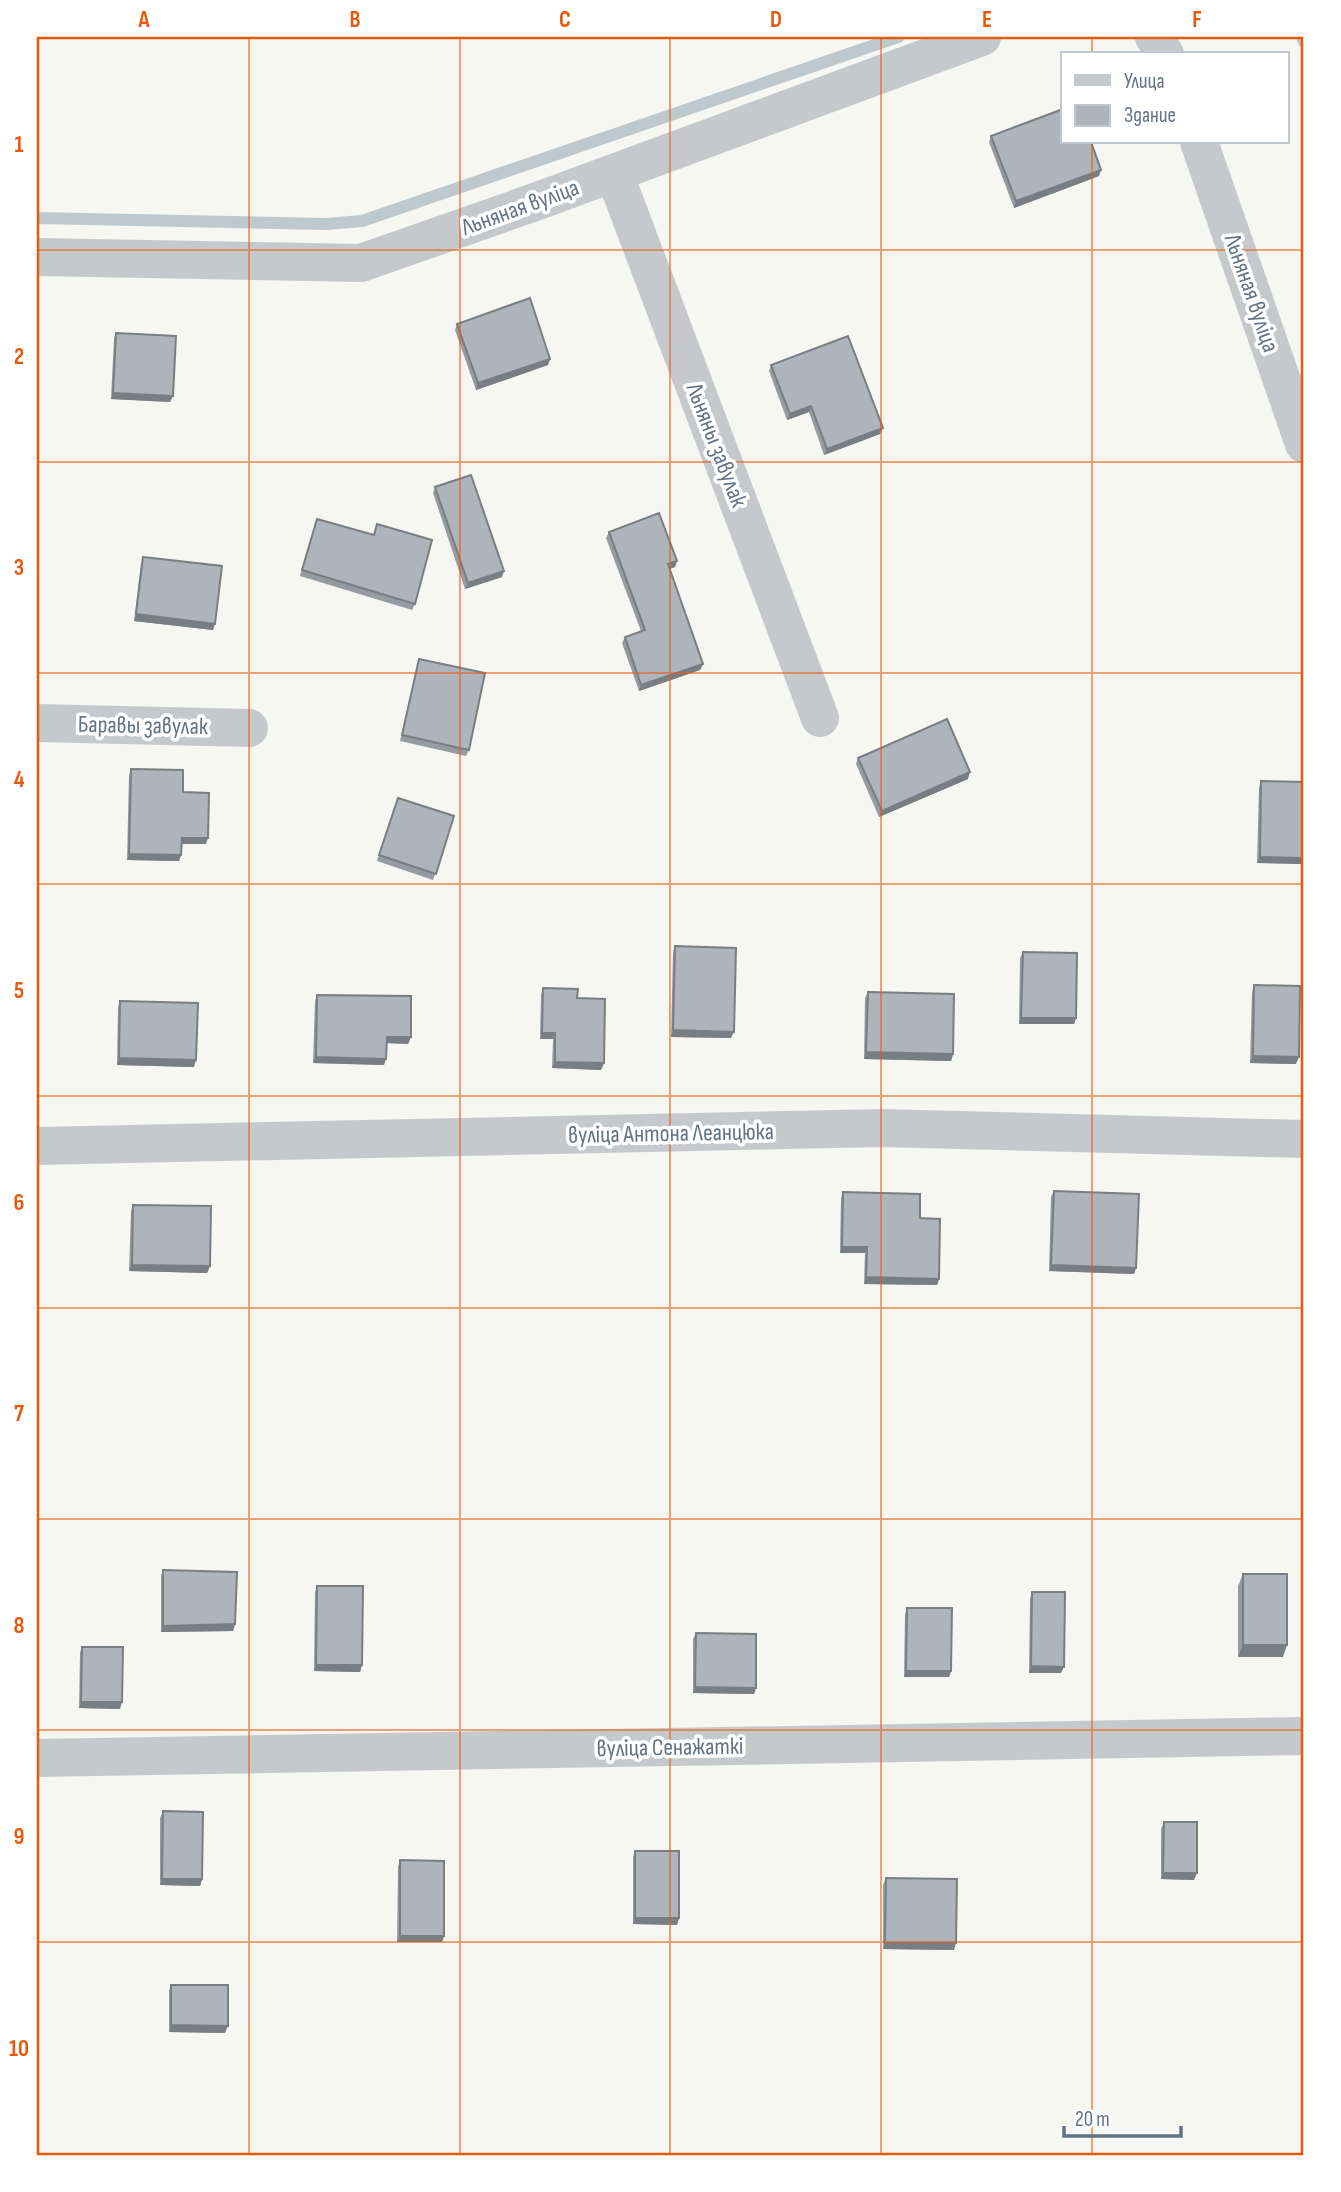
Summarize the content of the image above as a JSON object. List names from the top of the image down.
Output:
{
  "streets": {
    "street": [
      "Льняная вуліца",
      "Льняны завулак",
      "Баравы завулак",
      "вуліца Антона Леанцюка",
      "вуліца Сенажаткі"
    ]
  },
  "crossings": [
    ["Льняная вуліца", "Льняны завулак"]
  ],
  "legend": ["Улица", "Здание"],
  "scale_bar": "20 m",
  "grid": {
    "columns": [
      "A",
      "B",
      "C",
      "D",
      "E",
      "F"
    ],
    "rows": [
      "1",
      "2",
      "3",
      "4",
      "5",
      "6",
      "7",
      "8",
      "9",
      "10"
    ]
  }
}
